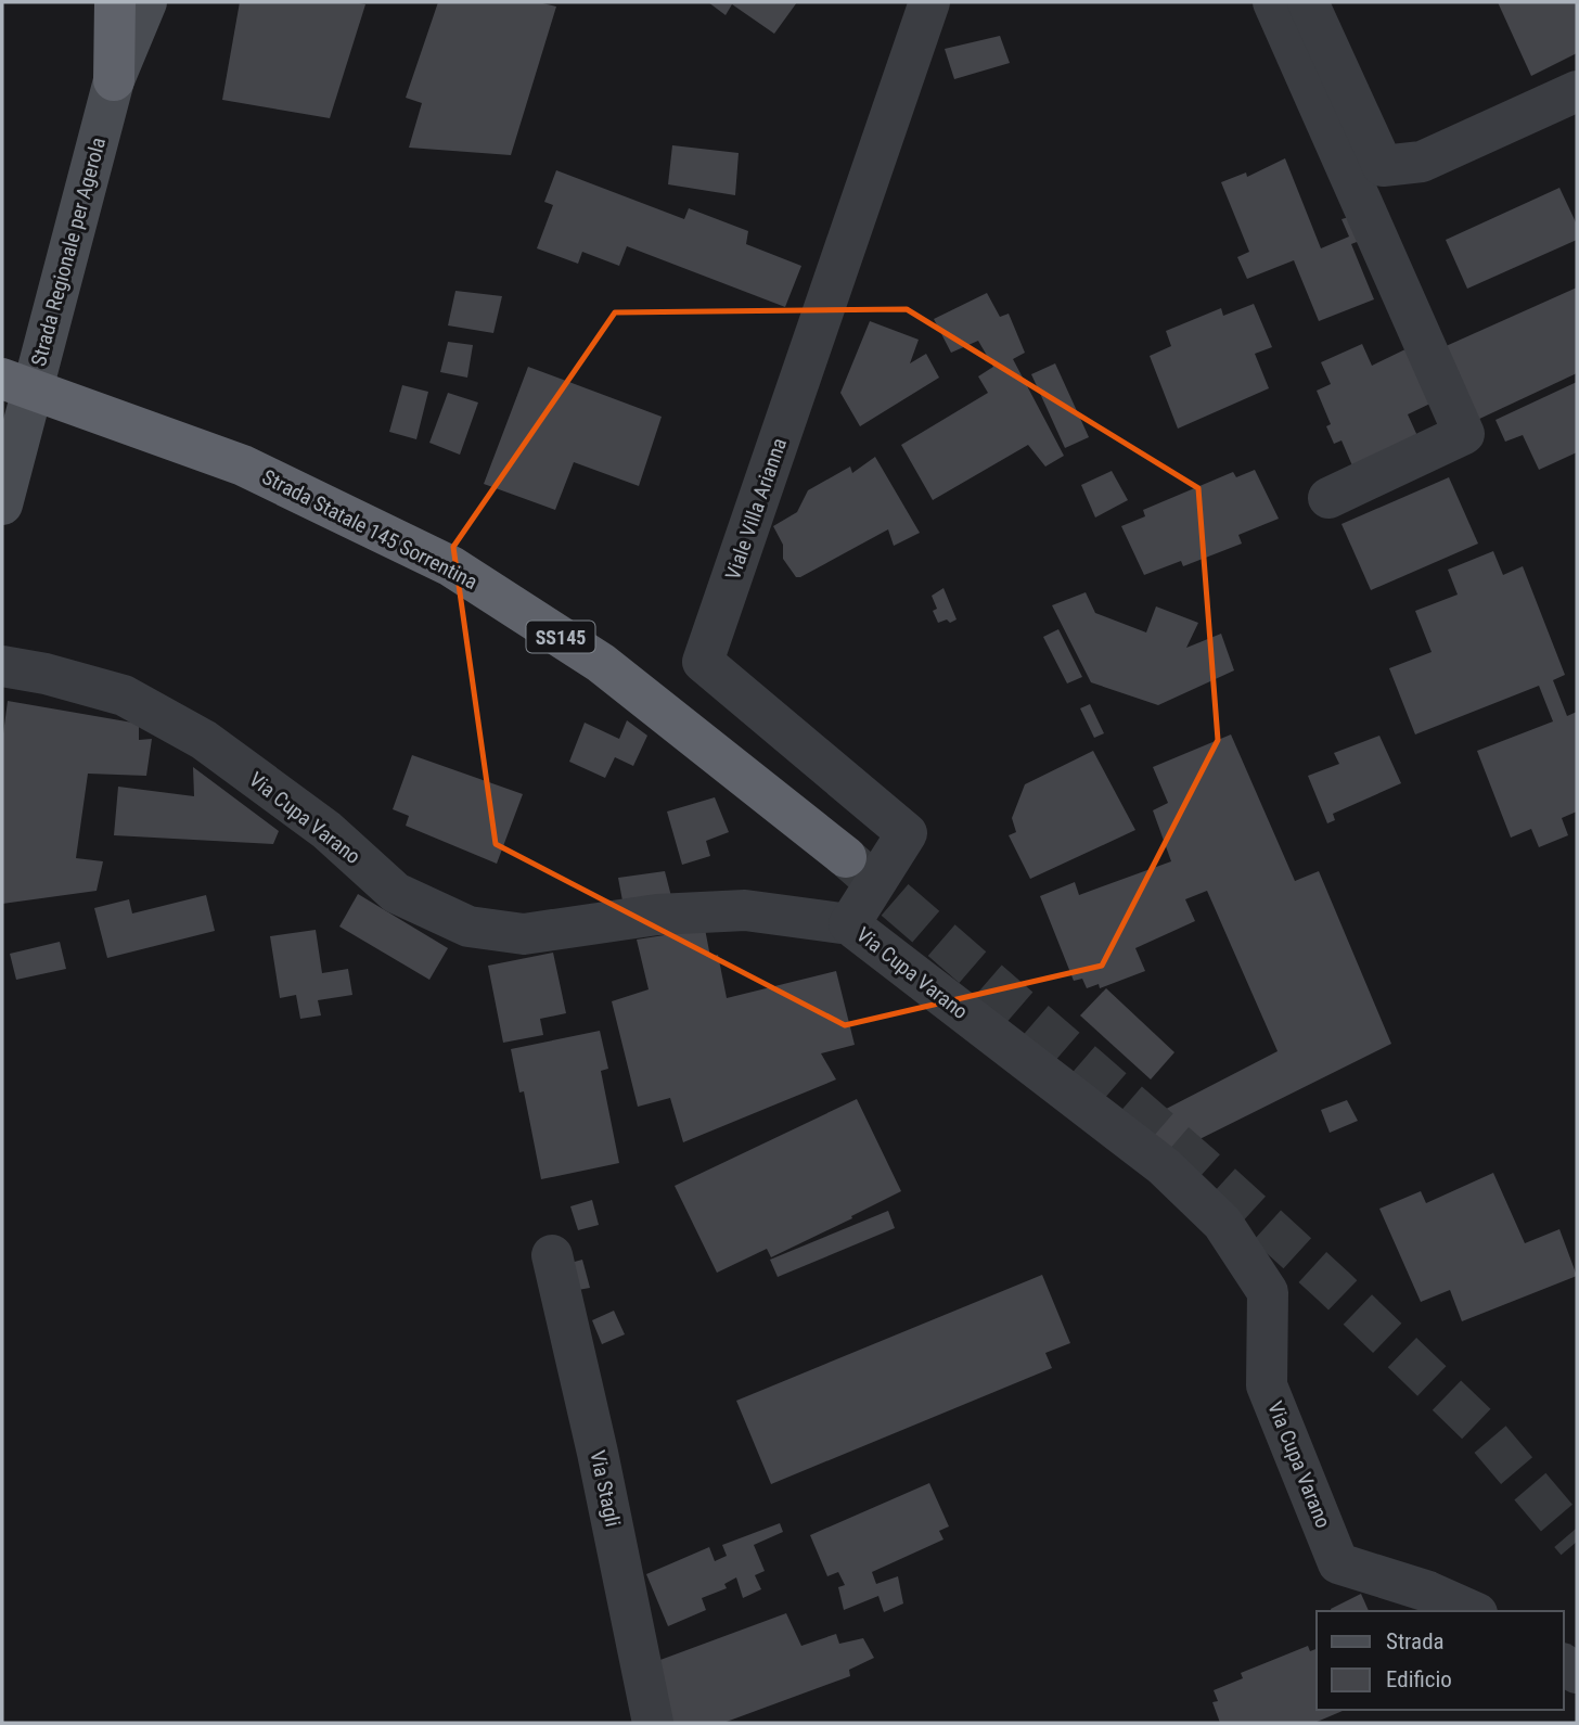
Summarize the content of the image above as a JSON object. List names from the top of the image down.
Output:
{
  "streets": {
    "highway": ["Strada Statale 145 Sorrentina", "SS145"],
    "main road": ["Strada Regionale per Agerola"],
    "street": ["Viale Villa Arianna", "Via Cupa Varano", "Via Stagli"]
  },
  "crossings": [
    ["Viale Villa Arianna", "Via Cupa Varano"]
  ],
  "legend": ["Strada", "Edificio"]
}
